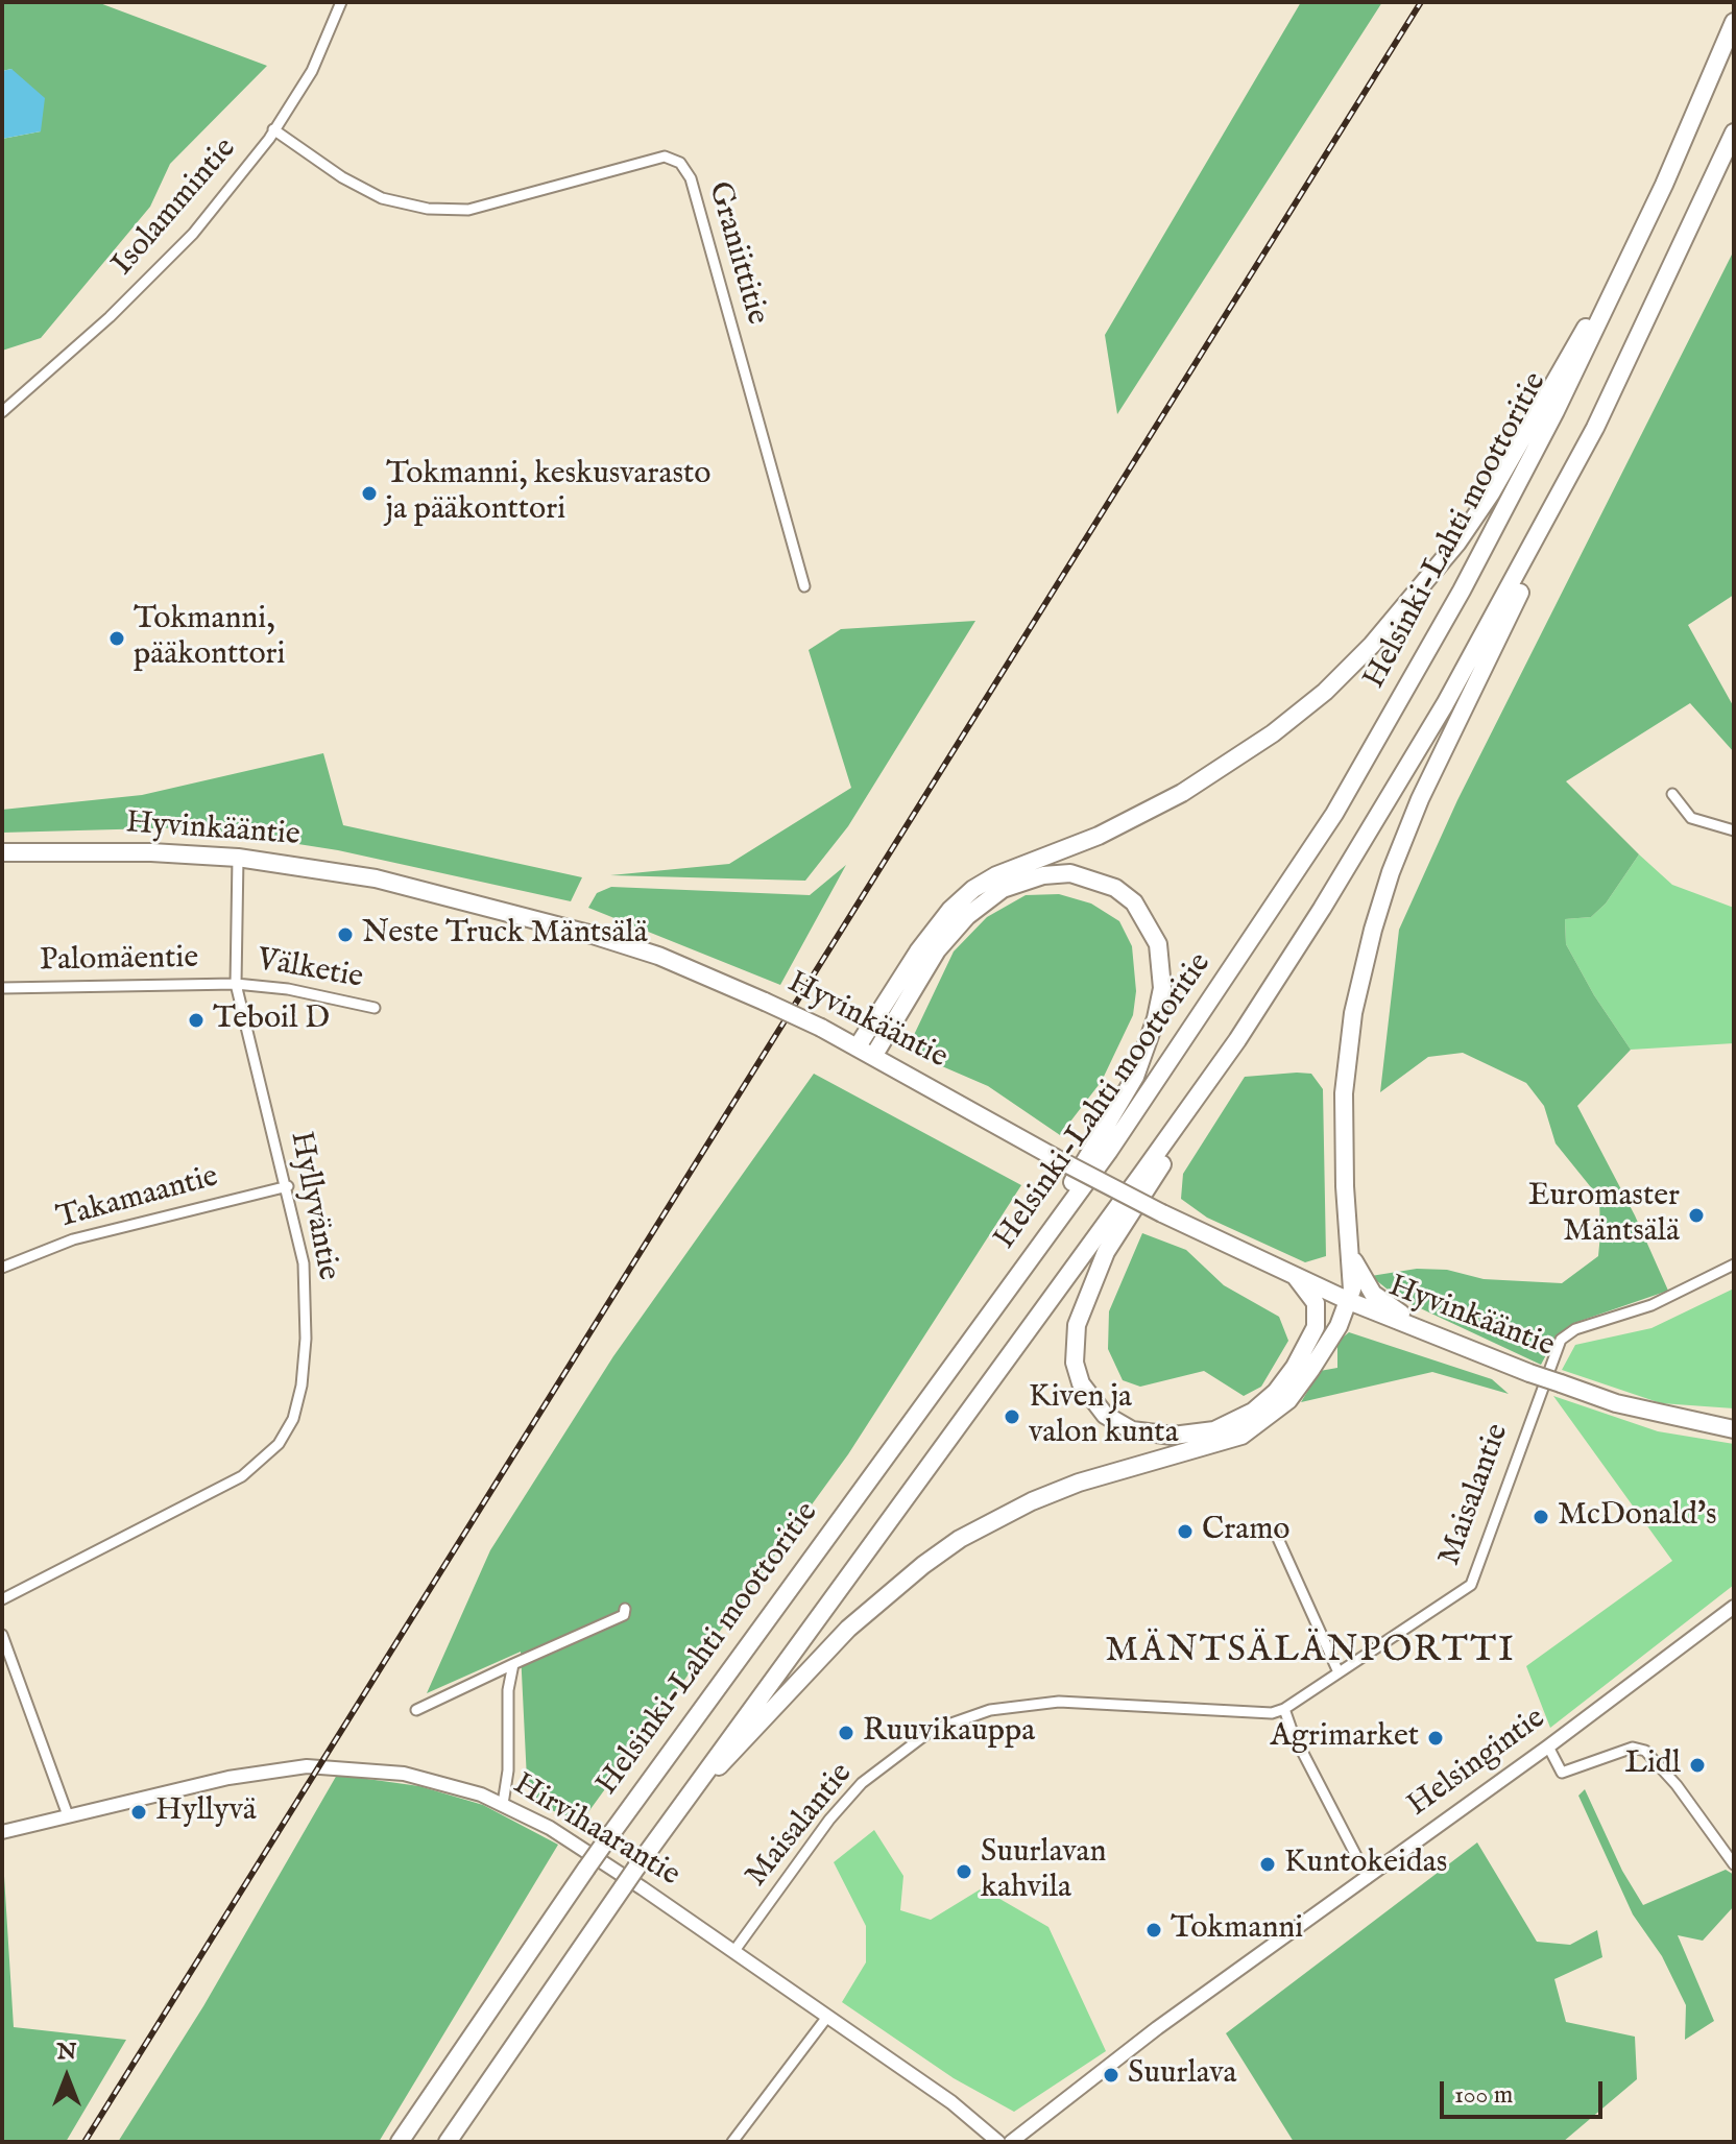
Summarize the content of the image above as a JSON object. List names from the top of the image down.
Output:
{
  "streets": {
    "highway": ["Helsinki-Lahti moottoritie", "Hyvinkääntie"],
    "street": [
      "Isolammintie",
      "Graniittitie",
      "Palomäentie",
      "Välketie",
      "Takamaantie",
      "Hyllyväntie",
      "Maisalantie",
      "Helsingintie",
      "Hirvihaarantie"
    ]
  },
  "crossings": [
    ["Isolammintie", "Graniittitie"],
    ["Hyvinkääntie", "Hyllyväntie"],
    ["Palomäentie", "Välketie"],
    ["Palomäentie", "Hyllyväntie"],
    ["Välketie", "Hyllyväntie"],
    ["Takamaantie", "Hyllyväntie"],
    ["Maisalantie", "Hirvihaarantie"]
  ],
  "districts": ["MÄNTSÄLÄNPORTTI"],
  "places": [
    "Tokmanni, keskusvarasto ja pääkonttori",
    "Tokmanni, pääkonttori",
    "Neste Truck Mäntsälä",
    "Teboil D",
    "Euromaster Mäntsälä",
    "Kiven ja valon kunta",
    "McDonald's",
    "Cramo",
    "Ruuvikauppa",
    "Agrimarket",
    "Lidl",
    "Hyllyvä",
    "Kuntokeidas",
    "Suurlavan kahvila",
    "Tokmanni",
    "Suurlava"
  ],
  "scale_bar": "100 m",
  "north": "top"
}
